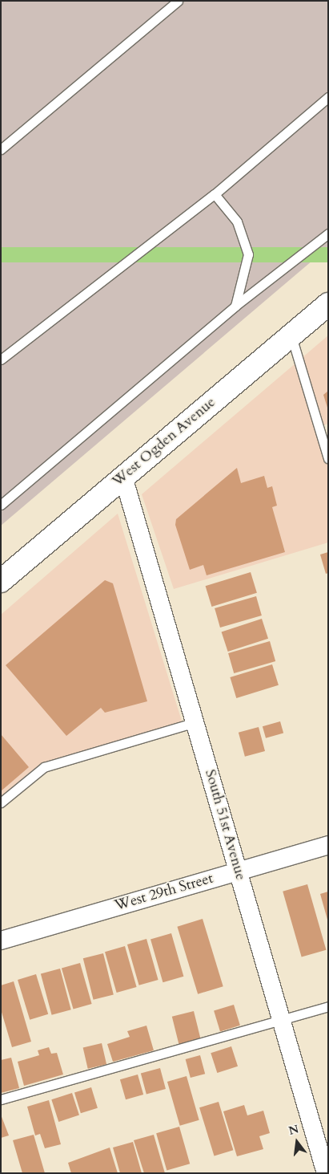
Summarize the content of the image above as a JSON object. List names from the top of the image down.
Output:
{
  "streets": {
    "main road": ["West Ogden Avenue"],
    "street": ["South 51st Avenue", "West 29th Street"]
  },
  "crossings": [
    ["West Ogden Avenue", "South 51st Avenue"],
    ["South 51st Avenue", "West 29th Street"]
  ],
  "north": "top"
}
